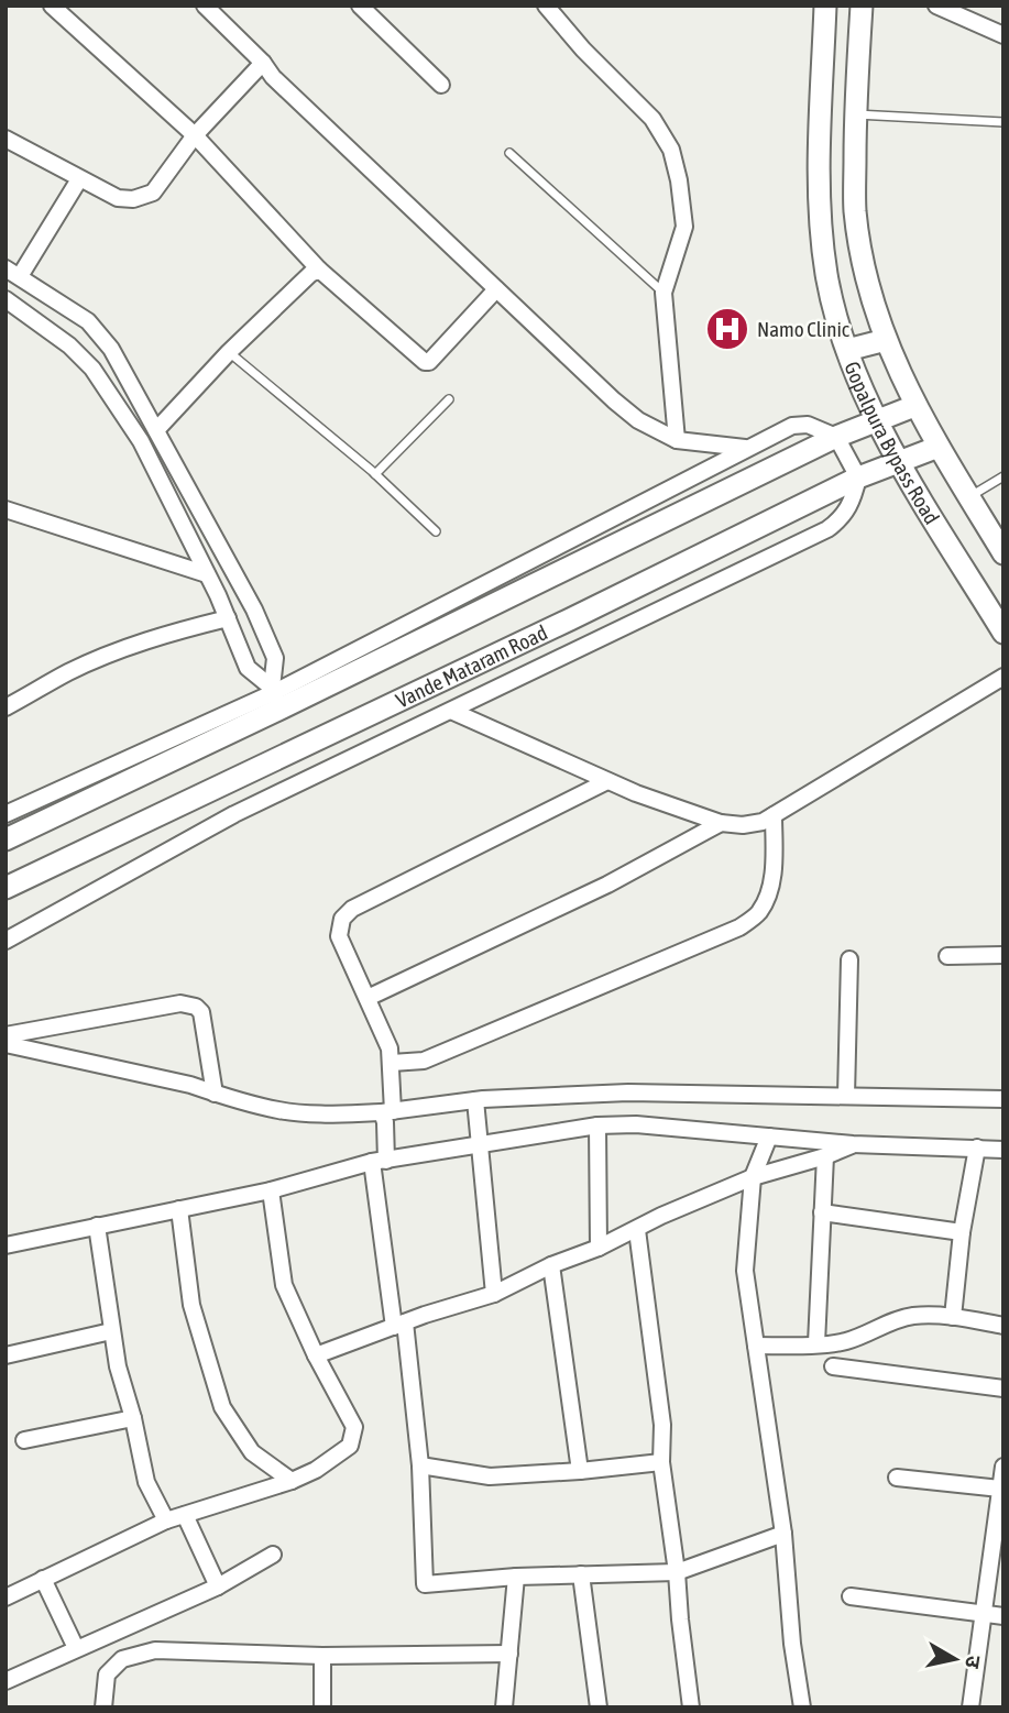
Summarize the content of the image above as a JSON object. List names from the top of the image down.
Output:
{
  "streets": {
    "main road": ["Gopalpura Bypass Road", "Vande Mataram Road"]
  },
  "crossings": [
    ["Gopalpura Bypass Road", "Vande Mataram Road"]
  ],
  "places": {
    "hospital": ["Namo Clinic"]
  },
  "north": "right"
}
